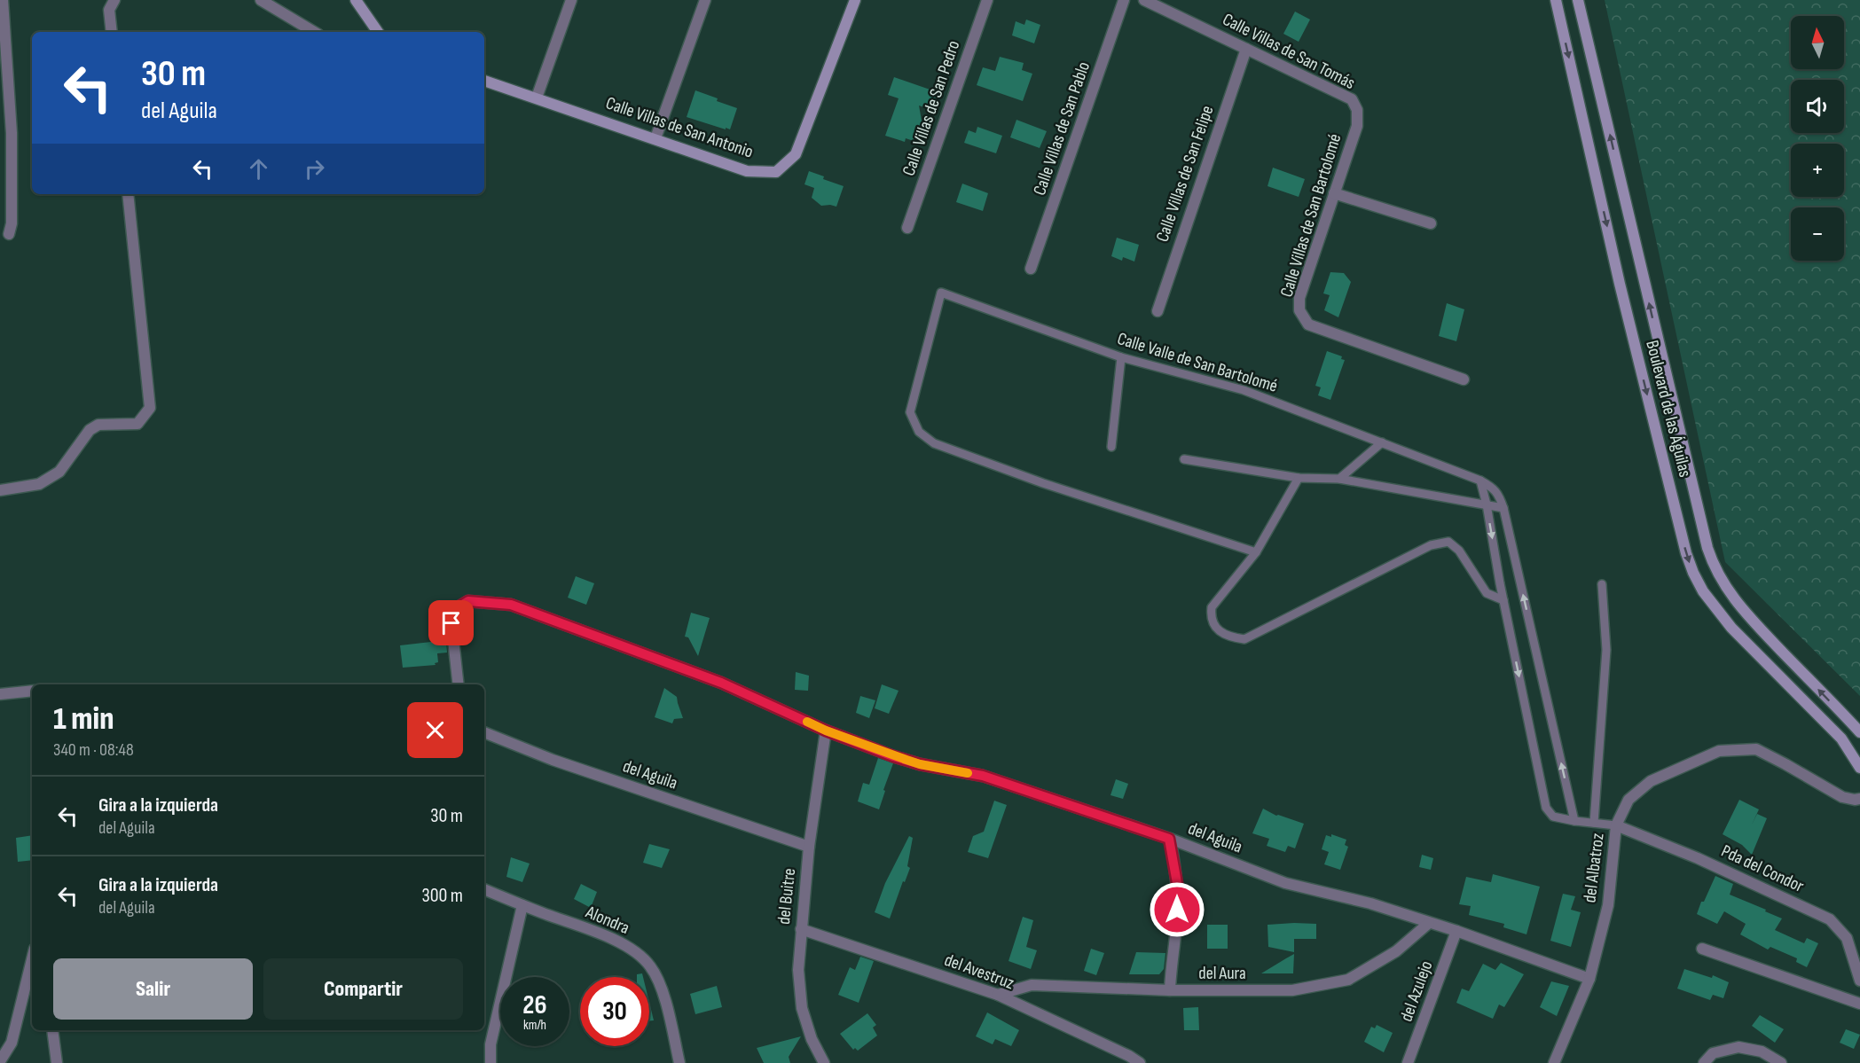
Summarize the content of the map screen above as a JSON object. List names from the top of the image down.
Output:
{
  "streets": {
    "main road": ["Calle Villas de San Antonio", "Boulevard de las Águilas"],
    "street": [
      "Calle Villas de San Tomás",
      "Calle Villas de San Pedro",
      "Calle Villas de San Pablo",
      "Calle Villas de San Felipe",
      "Calle Villas de San Bartolomé",
      "del Aguila",
      "del Albatroz",
      "Pda del Condor",
      "del Buitre",
      "Alondra",
      "del Avestruz",
      "del Aura",
      "del Azulejo"
    ],
    "lane": ["Calle Valle de San Bartolomé"]
  },
  "crossings": [
    ["Calle Villas de San Tomás", "Calle Villas de San Felipe"],
    ["Calle Villas de San Tomás", "Calle Villas de San Bartolomé"],
    ["del Aguila", "del Albatroz"],
    ["del Aguila", "del Buitre"],
    ["del Aguila", "del Aura"],
    ["del Aguila", "del Azulejo"],
    ["del Albatroz", "Pda del Condor"],
    ["del Buitre", "del Avestruz"],
    ["del Avestruz", "del Aura"]
  ],
  "north": "top",
  "page": {
    "map_buttons": ["+", "−"],
    "turn": ["30 m", "del Aguila"],
    "heading": ["1 min", "340 m · 08:48"],
    "list": [
      {
        "name": "Gira a la izquierda",
        "note": "del Aguila",
        "value": "30 m"
      },
      {
        "name": "Gira a la izquierda",
        "note": "del Aguila",
        "value": "300 m"
      }
    ],
    "buttons": ["Salir", "Compartir"],
    "speed": "26 km/h",
    "limit": "30"
  }
}
